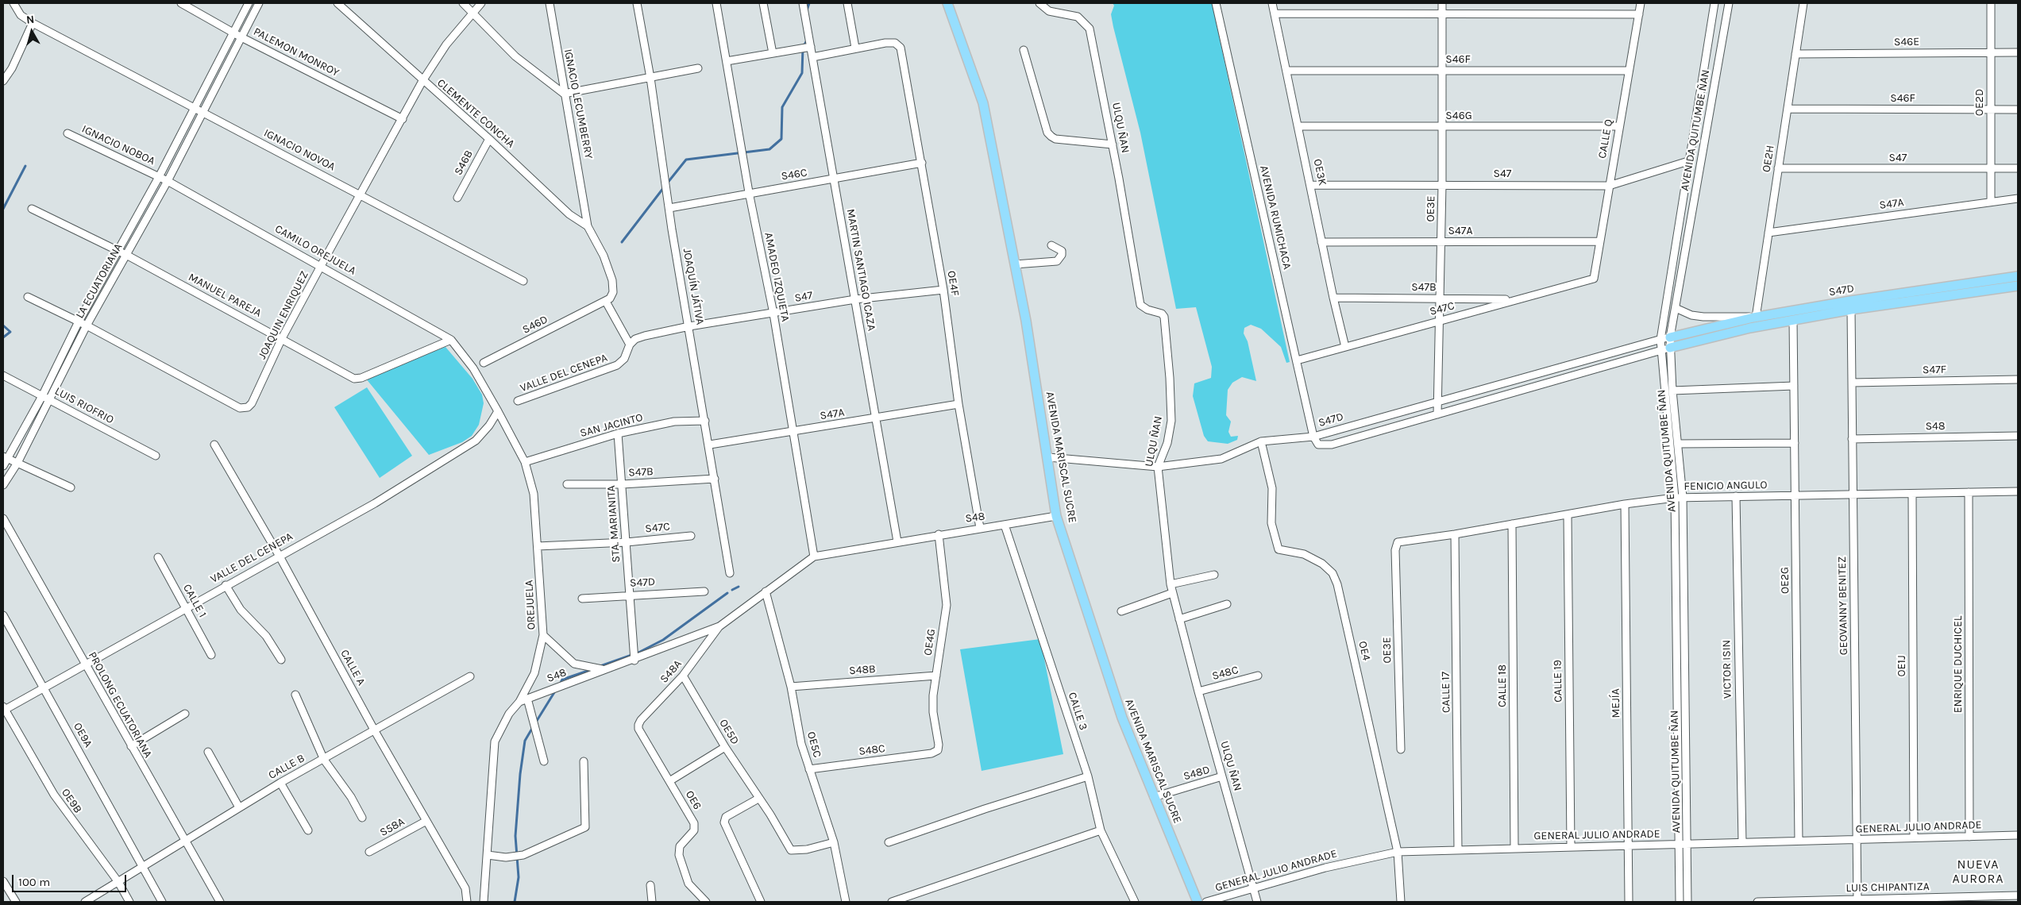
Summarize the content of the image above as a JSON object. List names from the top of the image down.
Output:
{
  "streets": {
    "main road": ["S47D", "AVENIDA MARISCAL SUCRE"],
    "street": [
      "S46E",
      "PALEMON MONROY",
      "S46F",
      "OE2D",
      "IGNACIO LECUMBERRY",
      "CLEMENTE CONCHA",
      "S46G",
      "ULQU ÑAN",
      "AVENIDA QUITUMBE ÑAN",
      "CALLE Q",
      "IGNACIO NOBOA",
      "IGNACIO NOVOA",
      "S47",
      "OE2H",
      "S46B",
      "OE3K",
      "S46C",
      "S47A",
      "OE3E",
      "AVENIDA RUMICHACA",
      "CAMILO OREJUELA",
      "MARTIN SANTIAGO ICAZA",
      "AMADEO IZQUIETA",
      "LA ECUATORIANA",
      "OE4F",
      "JOAQUÍN JÁTIVA",
      "S47B",
      "MANUEL PAREJA",
      "S47C",
      "JOAQUIN ENRIQUEZ",
      "S46D",
      "S47F",
      "VALLE DEL CENEPA",
      "LUIS RIOFRIO",
      "SAN JACINTO",
      "S48",
      "FENICIO ANGULO",
      "STA. MARIANITA",
      "OE2G",
      "CALLE 1",
      "OREJUELA",
      "GEOVANNY BENITEZ",
      "OE4G",
      "OE4",
      "ENRIQUE DUCHICEL",
      "OE1J",
      "CALLE A",
      "VICTOR ISIN",
      "S48B",
      "S48A",
      "S48C",
      "CALLE 19",
      "CALLE 18",
      "CALLE 17",
      "MEJÍA",
      "PROLONG ECUATORIANA",
      "CALLE 3",
      "OE5D",
      "OE9A",
      "OE5C",
      "CALLE B",
      "S48D",
      "OE6",
      "OE9B",
      "S58A",
      "GENERAL JULIO ANDRADE",
      "LUIS CHIPANTIZA"
    ]
  },
  "crossings": [
    ["S46E", "OE2D"],
    ["S46E", "OE2H"],
    ["PALEMON MONROY", "LA ECUATORIANA"],
    ["PALEMON MONROY", "JOAQUIN ENRIQUEZ"],
    ["S46F", "OE2D"],
    ["S46F", "CALLE Q"],
    ["S46F", "OE2H"],
    ["S46F", "OE3K"],
    ["S46F", "OE3E"],
    ["OE2D", "S47"],
    ["OE2D", "S47A"],
    ["IGNACIO LECUMBERRY", "CLEMENTE CONCHA"],
    ["CLEMENTE CONCHA", "S46B"],
    ["CLEMENTE CONCHA", "JOAQUIN ENRIQUEZ"],
    ["S46G", "CALLE Q"],
    ["S46G", "OE3K"],
    ["S46G", "OE3E"],
    ["ULQU ÑAN", "S48C"],
    ["ULQU ÑAN", "S48D"],
    ["ULQU ÑAN", "GENERAL JULIO ANDRADE"],
    ["AVENIDA QUITUMBE ÑAN", "S47"],
    ["AVENIDA QUITUMBE ÑAN", "S47D"],
    ["AVENIDA QUITUMBE ÑAN", "FENICIO ANGULO"],
    ["AVENIDA QUITUMBE ÑAN", "GENERAL JULIO ANDRADE"],
    ["CALLE Q", "S47"],
    ["CALLE Q", "S47A"],
    ["CALLE Q", "S47C"],
    ["IGNACIO NOVOA", "LA ECUATORIANA"],
    ["IGNACIO NOVOA", "JOAQUIN ENRIQUEZ"],
    ["S47", "OE2H"],
    ["S47", "OE3K"],
    ["S47", "OE3E"],
    ["S47", "MARTIN SANTIAGO ICAZA"],
    ["S47", "AMADEO IZQUIETA"],
    ["S47", "OE4F"],
    ["S47", "JOAQUÍN JÁTIVA"],
    ["S47", "VALLE DEL CENEPA"],
    ["OE2H", "S47A"],
    ["OE2H", "S47D"],
    ["OE3K", "S47A"],
    ["OE3K", "S47B"],
    ["OE3K", "S47C"],
    ["S46C", "MARTIN SANTIAGO ICAZA"],
    ["S46C", "AMADEO IZQUIETA"],
    ["S46C", "OE4F"],
    ["S46C", "JOAQUÍN JÁTIVA"],
    ["S47A", "OE3E"],
    ["S47A", "MARTIN SANTIAGO ICAZA"],
    ["S47A", "AMADEO IZQUIETA"],
    ["S47A", "OE4F"],
    ["S47A", "JOAQUÍN JÁTIVA"],
    ["OE3E", "S47B"],
    ["OE3E", "S47D"],
    ["OE3E", "S47C"],
    ["OE3E", "FENICIO ANGULO"],
    ["AVENIDA RUMICHACA", "S47D"],
    ["AVENIDA RUMICHACA", "S47C"],
    ["CAMILO OREJUELA", "LA ECUATORIANA"],
    ["CAMILO OREJUELA", "MANUEL PAREJA"],
    ["CAMILO OREJUELA", "JOAQUIN ENRIQUEZ"],
    ["CAMILO OREJUELA", "OREJUELA"],
    ["MARTIN SANTIAGO ICAZA", "S48"],
    ["AMADEO IZQUIETA", "S48"],
    ["LA ECUATORIANA", "MANUEL PAREJA"],
    ["LA ECUATORIANA", "JOAQUIN ENRIQUEZ"],
    ["LA ECUATORIANA", "LUIS RIOFRIO"],
    ["OE4F", "S48"],
    ["JOAQUÍN JÁTIVA", "S47B"],
    ["JOAQUÍN JÁTIVA", "SAN JACINTO"],
    ["S47B", "S47C"],
    ["S47B", "STA. MARIANITA"],
    ["S47D", "STA. MARIANITA"],
    ["S47D", "OE2G"],
    ["S47D", "GEOVANNY BENITEZ"],
    ["MANUEL PAREJA", "JOAQUIN ENRIQUEZ"],
    ["MANUEL PAREJA", "OREJUELA"],
    ["S47C", "STA. MARIANITA"],
    ["S47C", "OREJUELA"],
    ["S47F", "GEOVANNY BENITEZ"],
    ["VALLE DEL CENEPA", "CALLE 1"],
    ["VALLE DEL CENEPA", "OREJUELA"],
    ["VALLE DEL CENEPA", "CALLE A"],
    ["VALLE DEL CENEPA", "PROLONG ECUATORIANA"],
    ["VALLE DEL CENEPA", "OE9A"],
    ["VALLE DEL CENEPA", "OE9B"],
    ["SAN JACINTO", "STA. MARIANITA"],
    ["SAN JACINTO", "OREJUELA"],
    ["S48", "AVENIDA MARISCAL SUCRE"],
    ["S48", "STA. MARIANITA"],
    ["S48", "OREJUELA"],
    ["S48", "GEOVANNY BENITEZ"],
    ["S48", "OE4G"],
    ["S48", "S48A"],
    ["S48", "CALLE 3"],
    ["AVENIDA MARISCAL SUCRE", "S48D"],
    ["FENICIO ANGULO", "OE2G"],
    ["FENICIO ANGULO", "GEOVANNY BENITEZ"],
    ["FENICIO ANGULO", "ENRIQUE DUCHICEL"],
    ["FENICIO ANGULO", "OE1J"],
    ["FENICIO ANGULO", "VICTOR ISIN"],
    ["FENICIO ANGULO", "CALLE 19"],
    ["FENICIO ANGULO", "CALLE 18"],
    ["FENICIO ANGULO", "CALLE 17"],
    ["FENICIO ANGULO", "MEJÍA"],
    ["OE2G", "GENERAL JULIO ANDRADE"],
    ["GEOVANNY BENITEZ", "GENERAL JULIO ANDRADE"],
    ["GEOVANNY BENITEZ", "LUIS CHIPANTIZA"],
    ["OE4G", "S48B"],
    ["OE4G", "S48C"],
    ["OE4", "GENERAL JULIO ANDRADE"],
    ["ENRIQUE DUCHICEL", "GENERAL JULIO ANDRADE"],
    ["OE1J", "GENERAL JULIO ANDRADE"],
    ["CALLE A", "CALLE B"],
    ["CALLE A", "S58A"],
    ["VICTOR ISIN", "GENERAL JULIO ANDRADE"],
    ["S48B", "OE5C"],
    ["S48A", "OE5D"],
    ["S48A", "OE6"],
    ["S48C", "OE5C"],
    ["CALLE 19", "GENERAL JULIO ANDRADE"],
    ["CALLE 18", "GENERAL JULIO ANDRADE"],
    ["CALLE 17", "GENERAL JULIO ANDRADE"],
    ["MEJÍA", "GENERAL JULIO ANDRADE"],
    ["PROLONG ECUATORIANA", "CALLE B"],
    ["OE5D", "OE5C"],
    ["OE9A", "CALLE B"],
    ["CALLE B", "OE9B"]
  ],
  "districts": ["NUEVA AURORA"],
  "scale_bar": "100 m",
  "north": "top"
}
